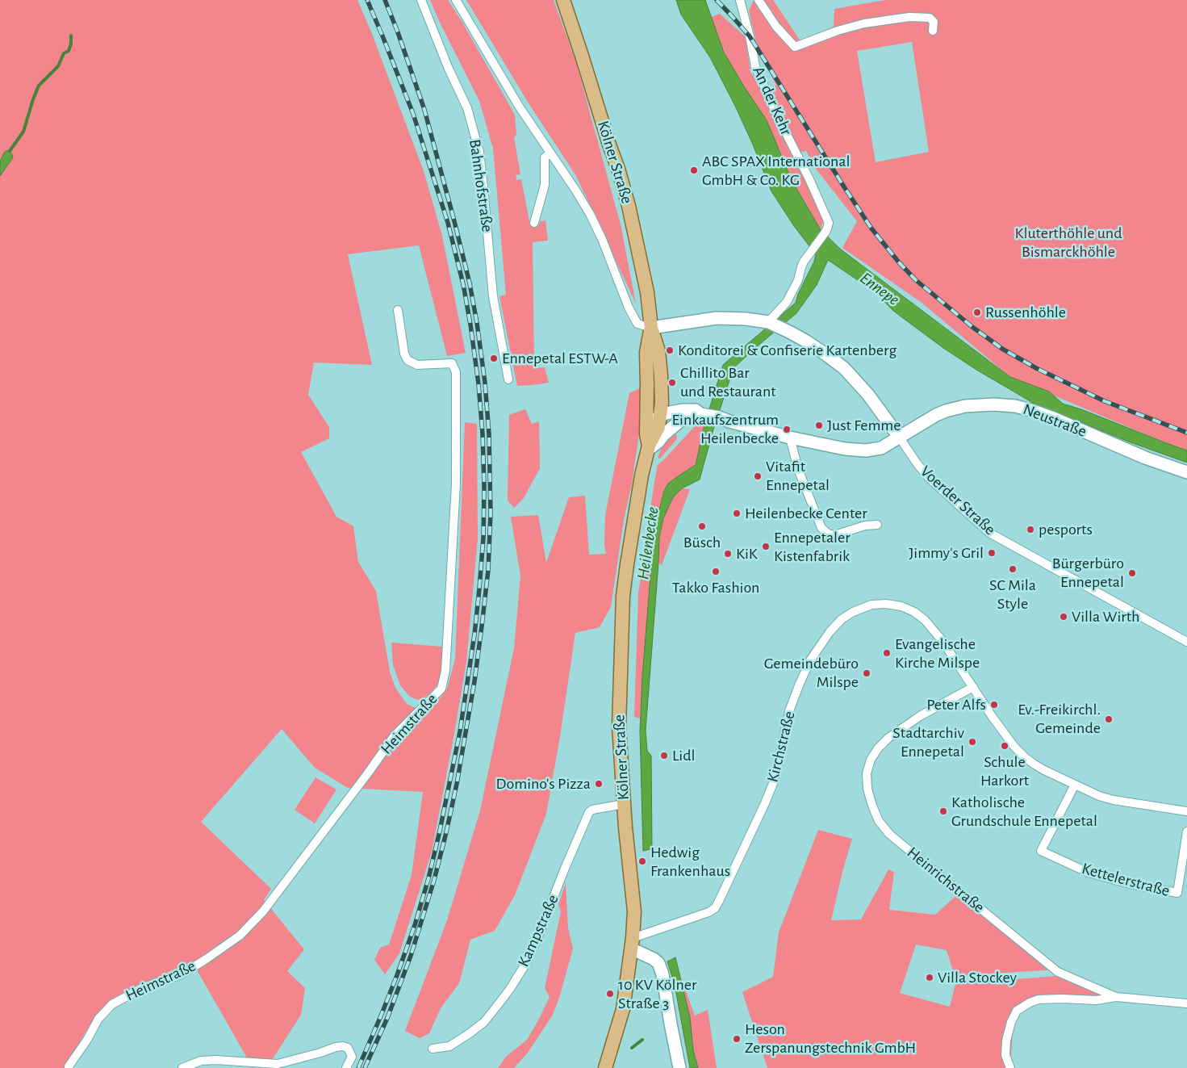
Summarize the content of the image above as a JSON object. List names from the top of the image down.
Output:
{
  "streets": {
    "main road": ["Kölner Straße", "Neustraße"],
    "street": [
      "An der Kehr",
      "Bahnhofstraße",
      "Voerder Straße",
      "Heimstraße",
      "Kirchstraße",
      "Heinrichstraße",
      "Kettelerstraße",
      "Kampstraße"
    ]
  },
  "crossings": [
    ["Kölner Straße", "Kirchstraße"],
    ["Kölner Straße", "Kampstraße"],
    ["Neustraße", "Voerder Straße"],
    ["Kirchstraße", "Heinrichstraße"],
    ["Kirchstraße", "Kettelerstraße"]
  ],
  "water": ["Ennepe", "Heilenbecke"],
  "parks": ["Kluterthöhle und Bismarckhöhle"],
  "places": [
    "ABC SPAX International GmbH & Co. KG",
    "Russenhöhle",
    "Konditorei & Confiserie Kartenberg",
    "Ennepetal ESTW-A",
    "Chillito Bar und Restaurant",
    "Just Femme",
    "Einkaufszentrum Heilenbecke",
    "Vitafit Ennepetal",
    "Heilenbecke Center",
    "Büsch",
    "pesports",
    "Ennepetaler Kistenfabrik",
    "Jimmy's Gril",
    "KiK",
    "SC Mila Style",
    "Takko Fashion",
    "Bürgerbüro Ennepetal",
    "Villa Wirth",
    "Evangelische Kirche Milspe",
    "Gemeindebüro Milspe",
    "Peter Alfs",
    "Ev.-Freikirchl. Gemeinde",
    "Stadtarchiv Ennepetal",
    "Schule Harkort",
    "Lidl",
    "Domino's Pizza",
    "Katholische Grundschule Ennepetal",
    "Hedwig Frankenhaus",
    "Villa Stockey",
    "10 KV Kölner Straße 3",
    "Heson Zerspanungstechnik GmbH"
  ]
}
